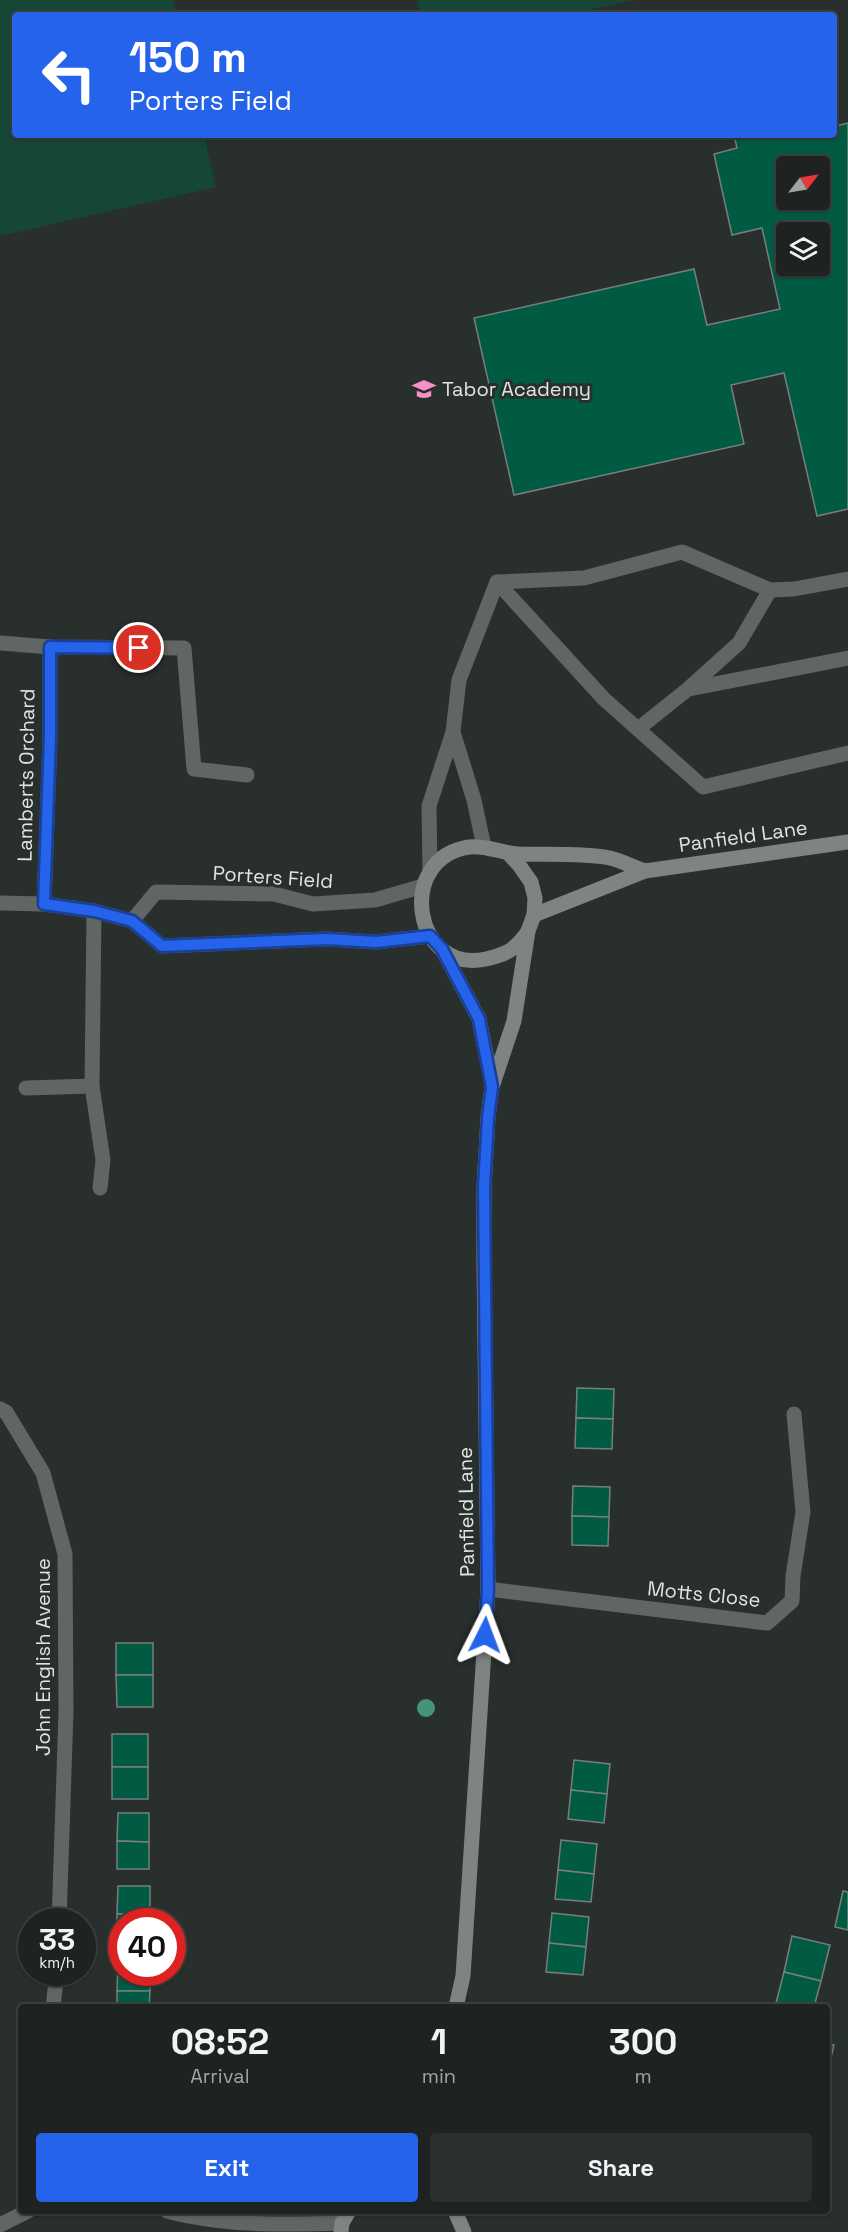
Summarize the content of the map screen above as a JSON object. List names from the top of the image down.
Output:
{
  "streets": {
    "street": [
      "Lamberts Orchard",
      "Panfield Lane",
      "Porters Field",
      "Motts Close",
      "John English Avenue"
    ]
  },
  "crossings": [
    ["Panfield Lane", "Porters Field"],
    ["Panfield Lane", "Motts Close"]
  ],
  "places": {
    "school or university": ["Tabor Academy"]
  },
  "north": "top right",
  "page": {
    "turn": ["150 m", "Porters Field"],
    "speed": "33 km/h",
    "limit": "40",
    "eta": [
      "08:52",
      "Arrival",
      "1",
      "min",
      "300",
      "m"
    ],
    "buttons": ["Exit", "Share"]
  }
}
